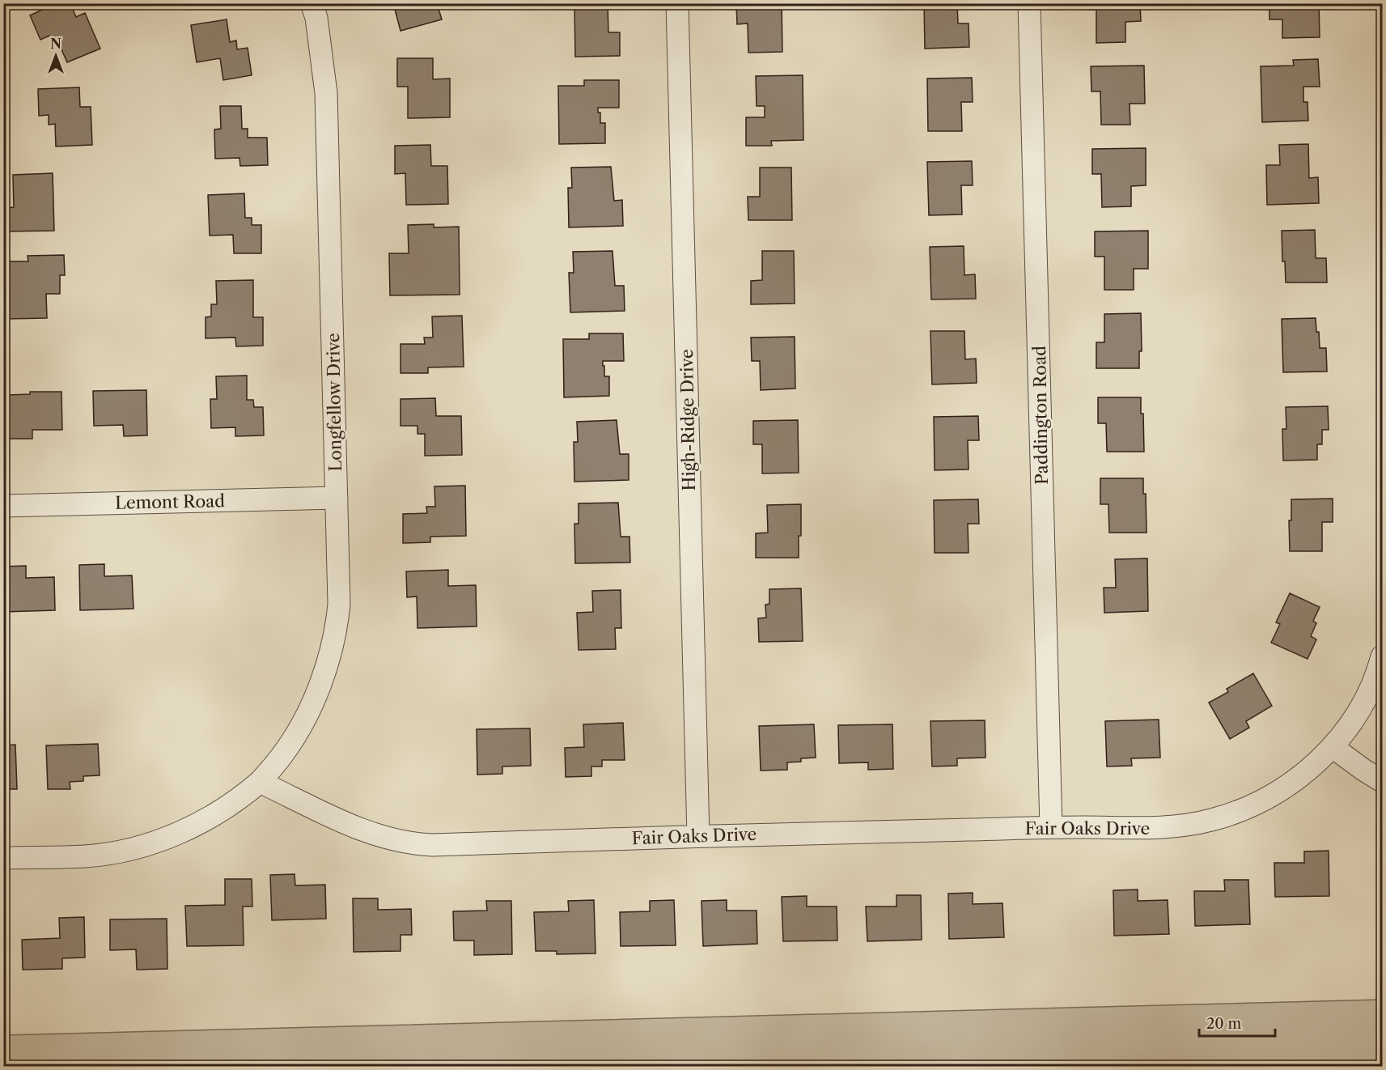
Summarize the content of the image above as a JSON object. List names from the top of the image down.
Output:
{
  "streets": {
    "street": [
      "Longfellow Drive",
      "Paddington Road",
      "High-Ridge Drive",
      "Lemont Road",
      "Fair Oaks Drive"
    ]
  },
  "crossings": [
    ["Longfellow Drive", "Lemont Road"],
    ["Longfellow Drive", "Fair Oaks Drive"],
    ["Paddington Road", "Fair Oaks Drive"],
    ["High-Ridge Drive", "Fair Oaks Drive"]
  ],
  "scale_bar": "20 m",
  "north": "top"
}
